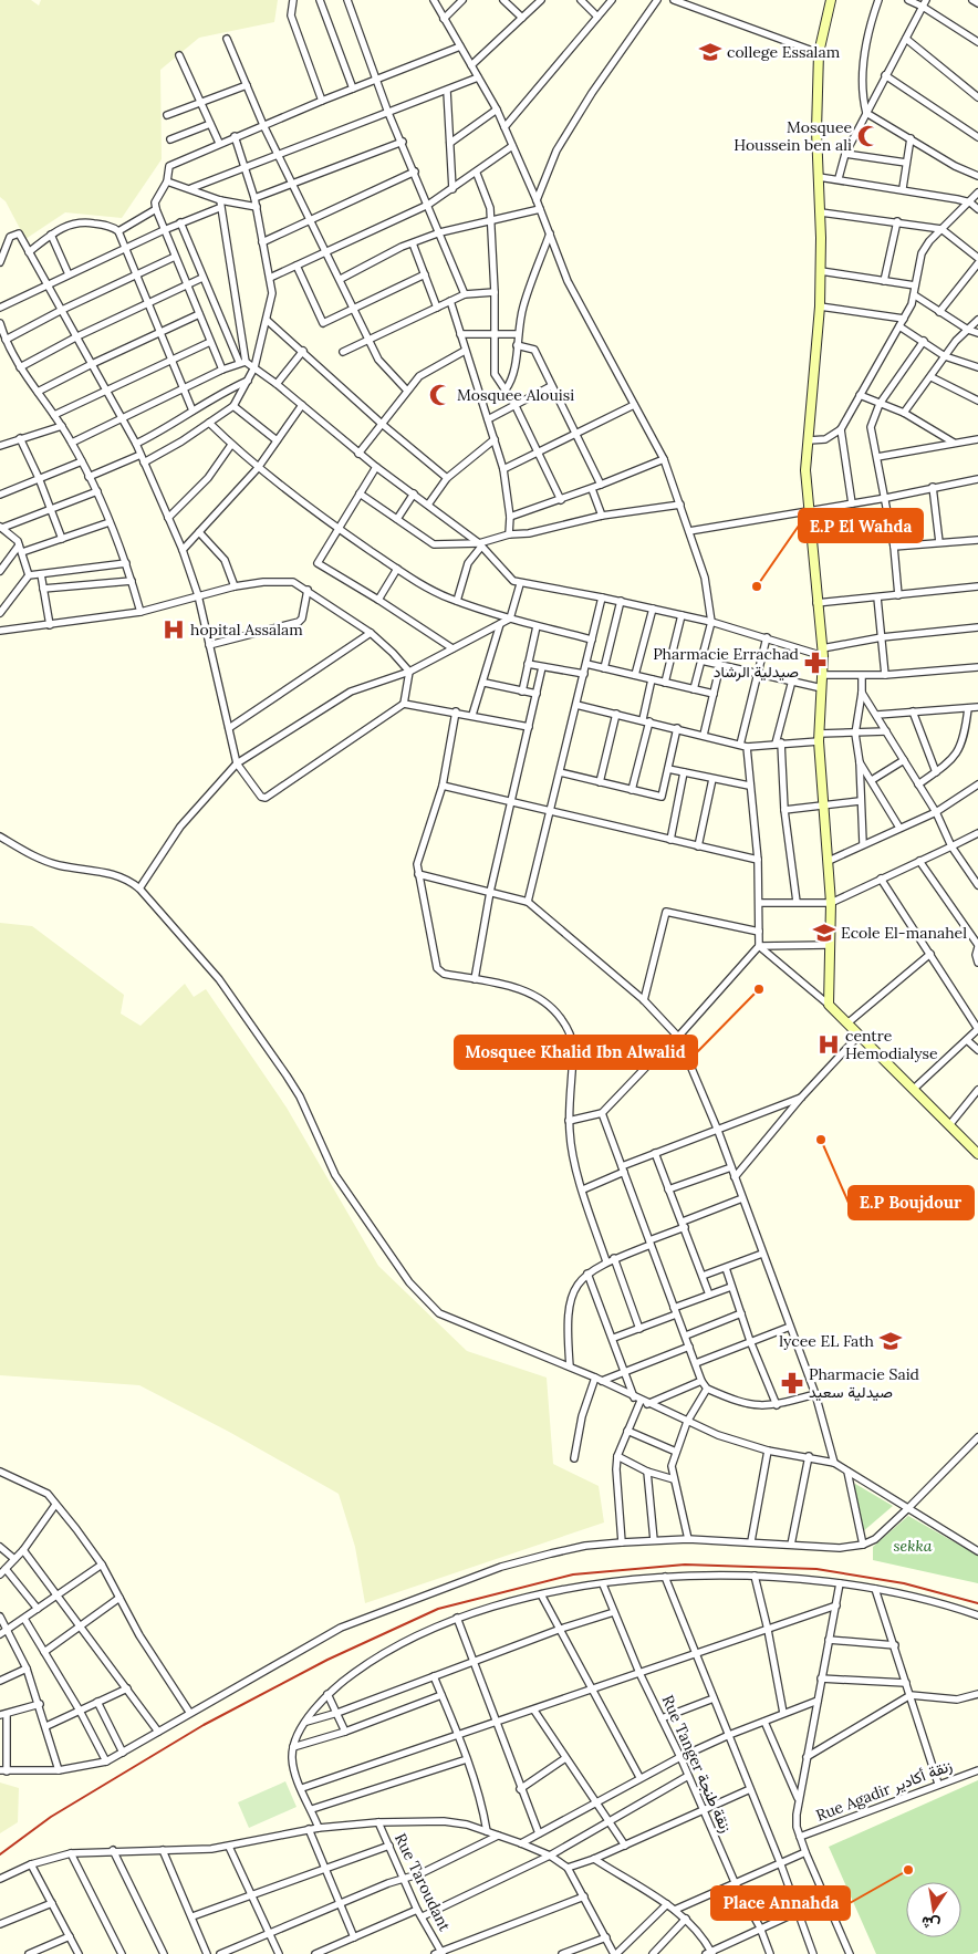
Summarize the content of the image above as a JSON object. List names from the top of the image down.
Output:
{
  "streets": {
    "street": ["Rue Tanger زنقة طنجة", "Rue Agadir زنقة أكادير", "Rue Taroudant"]
  },
  "parks": ["sekka"],
  "places": {
    "school or university": ["college Essalam", "Ecole El-manahel", "lycee EL Fath"],
    "mosque": ["Mosquee Houssein ben ali", "Mosquee Alouisi"],
    "other": [
      "E.P El Wahda",
      "Mosquee Khalid Ibn Alwalid",
      "E.P Boujdour",
      "Place Annahda"
    ],
    "hospital": ["hopital Assalam", "centre Hemodialyse"],
    "pharmacy": ["Pharmacie Errachad صيدلية الرشاد", "Pharmacie Said صيدلية سعيد"]
  },
  "north": "bottom"
}
